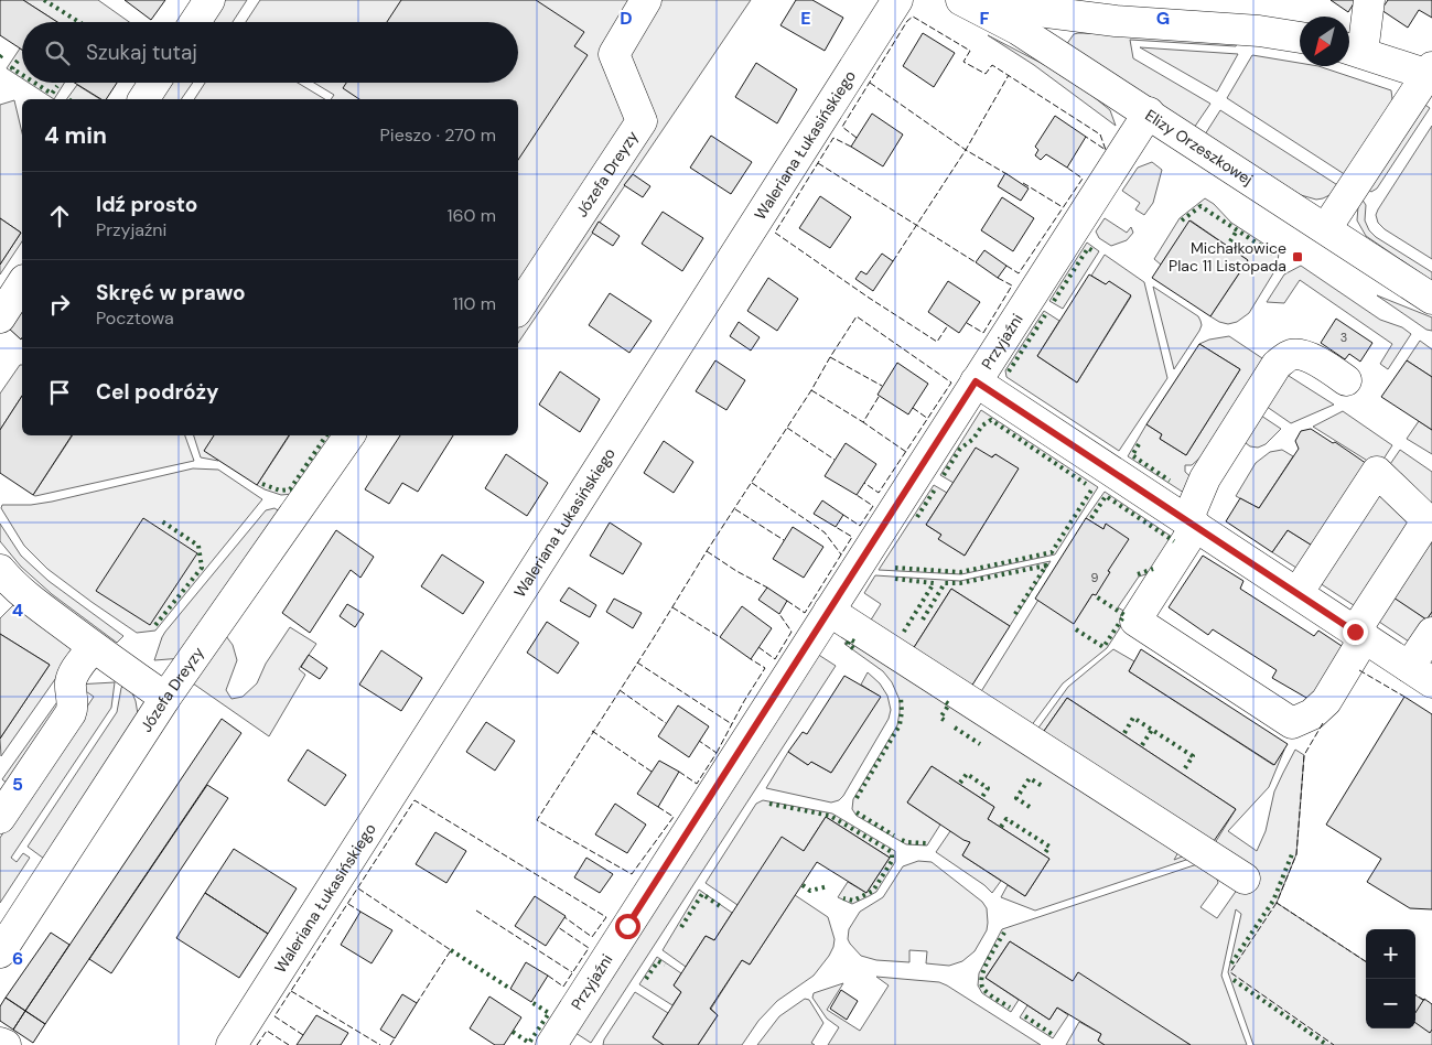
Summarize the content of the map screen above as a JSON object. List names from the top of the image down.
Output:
{
  "streets": {
    "street": [
      "Waleriana Łukasińskiego",
      "Elizy Orzeszkowej",
      "Józefa Dreyzy",
      "Przyjaźni"
    ]
  },
  "crossings": [
    ["Elizy Orzeszkowej", "Przyjaźni"]
  ],
  "places": {
    "transit": ["Michałkowice Plac 11 Listopada"]
  },
  "house_numbers": ["3", "9"],
  "north": "bottom left",
  "page": {
    "search": "Szukaj tutaj",
    "heading": ["4 min", "Pieszo · 270 m"],
    "list": [
      ["Idź prosto", "Przyjaźni", "160 m"],
      ["Skręć w prawo", "Pocztowa", "110 m"],
      "Cel podróży"
    ],
    "map_buttons": ["+", "−"]
  },
  "grid": {
    "columns": [
      "D",
      "E",
      "F",
      "G"
    ],
    "rows": ["4", "5", "6"]
  }
}
